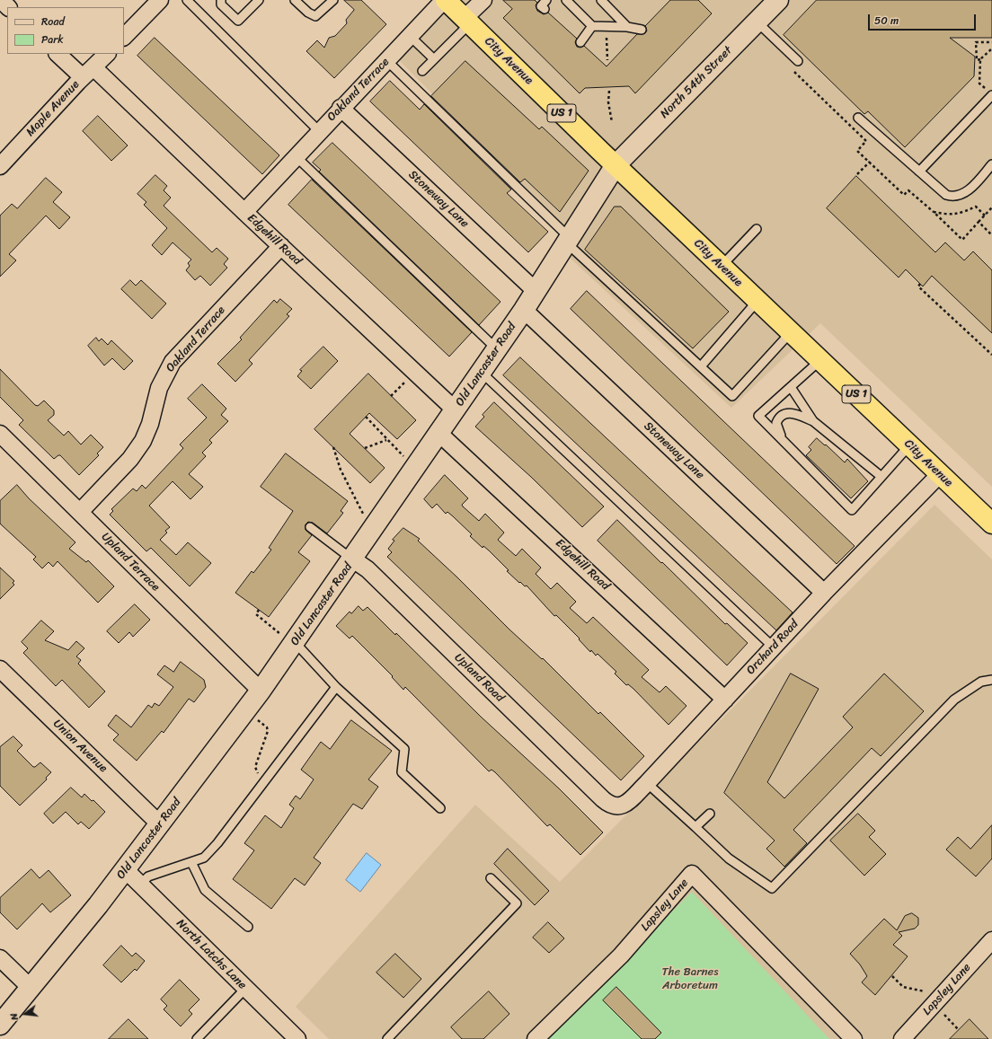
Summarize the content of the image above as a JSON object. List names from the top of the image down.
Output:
{
  "streets": {
    "highway": ["City Avenue", "US 1"],
    "main road": ["North 54th Street", "Old Lancaster Road"],
    "street": [
      "Oakland Terrace",
      "Maple Avenue",
      "Stoneway Lane",
      "Edgehill Road",
      "Upland Terrace",
      "Orchard Road",
      "Upland Road",
      "Union Avenue",
      "Lapsley Lane",
      "North Latchs Lane"
    ]
  },
  "crossings": [
    ["City Avenue", "North 54th Street"],
    ["City Avenue", "Oakland Terrace"],
    ["City Avenue", "Old Lancaster Road"],
    ["City Avenue", "Orchard Road"],
    ["North 54th Street", "Old Lancaster Road"],
    ["Oakland Terrace", "Stoneway Lane"],
    ["Oakland Terrace", "Edgehill Road"],
    ["Oakland Terrace", "Upland Terrace"],
    ["Maple Avenue", "Edgehill Road"],
    ["Stoneway Lane", "Old Lancaster Road"],
    ["Stoneway Lane", "Orchard Road"],
    ["Edgehill Road", "Old Lancaster Road"],
    ["Edgehill Road", "Orchard Road"],
    ["Old Lancaster Road", "Upland Terrace"],
    ["Old Lancaster Road", "Upland Road"],
    ["Old Lancaster Road", "Union Avenue"],
    ["Old Lancaster Road", "North Latchs Lane"],
    ["Orchard Road", "Upland Road"]
  ],
  "parks": ["The Barnes Arboretum"],
  "legend": ["Road", "Park"],
  "scale_bar": "50 m",
  "north": "left"
}
